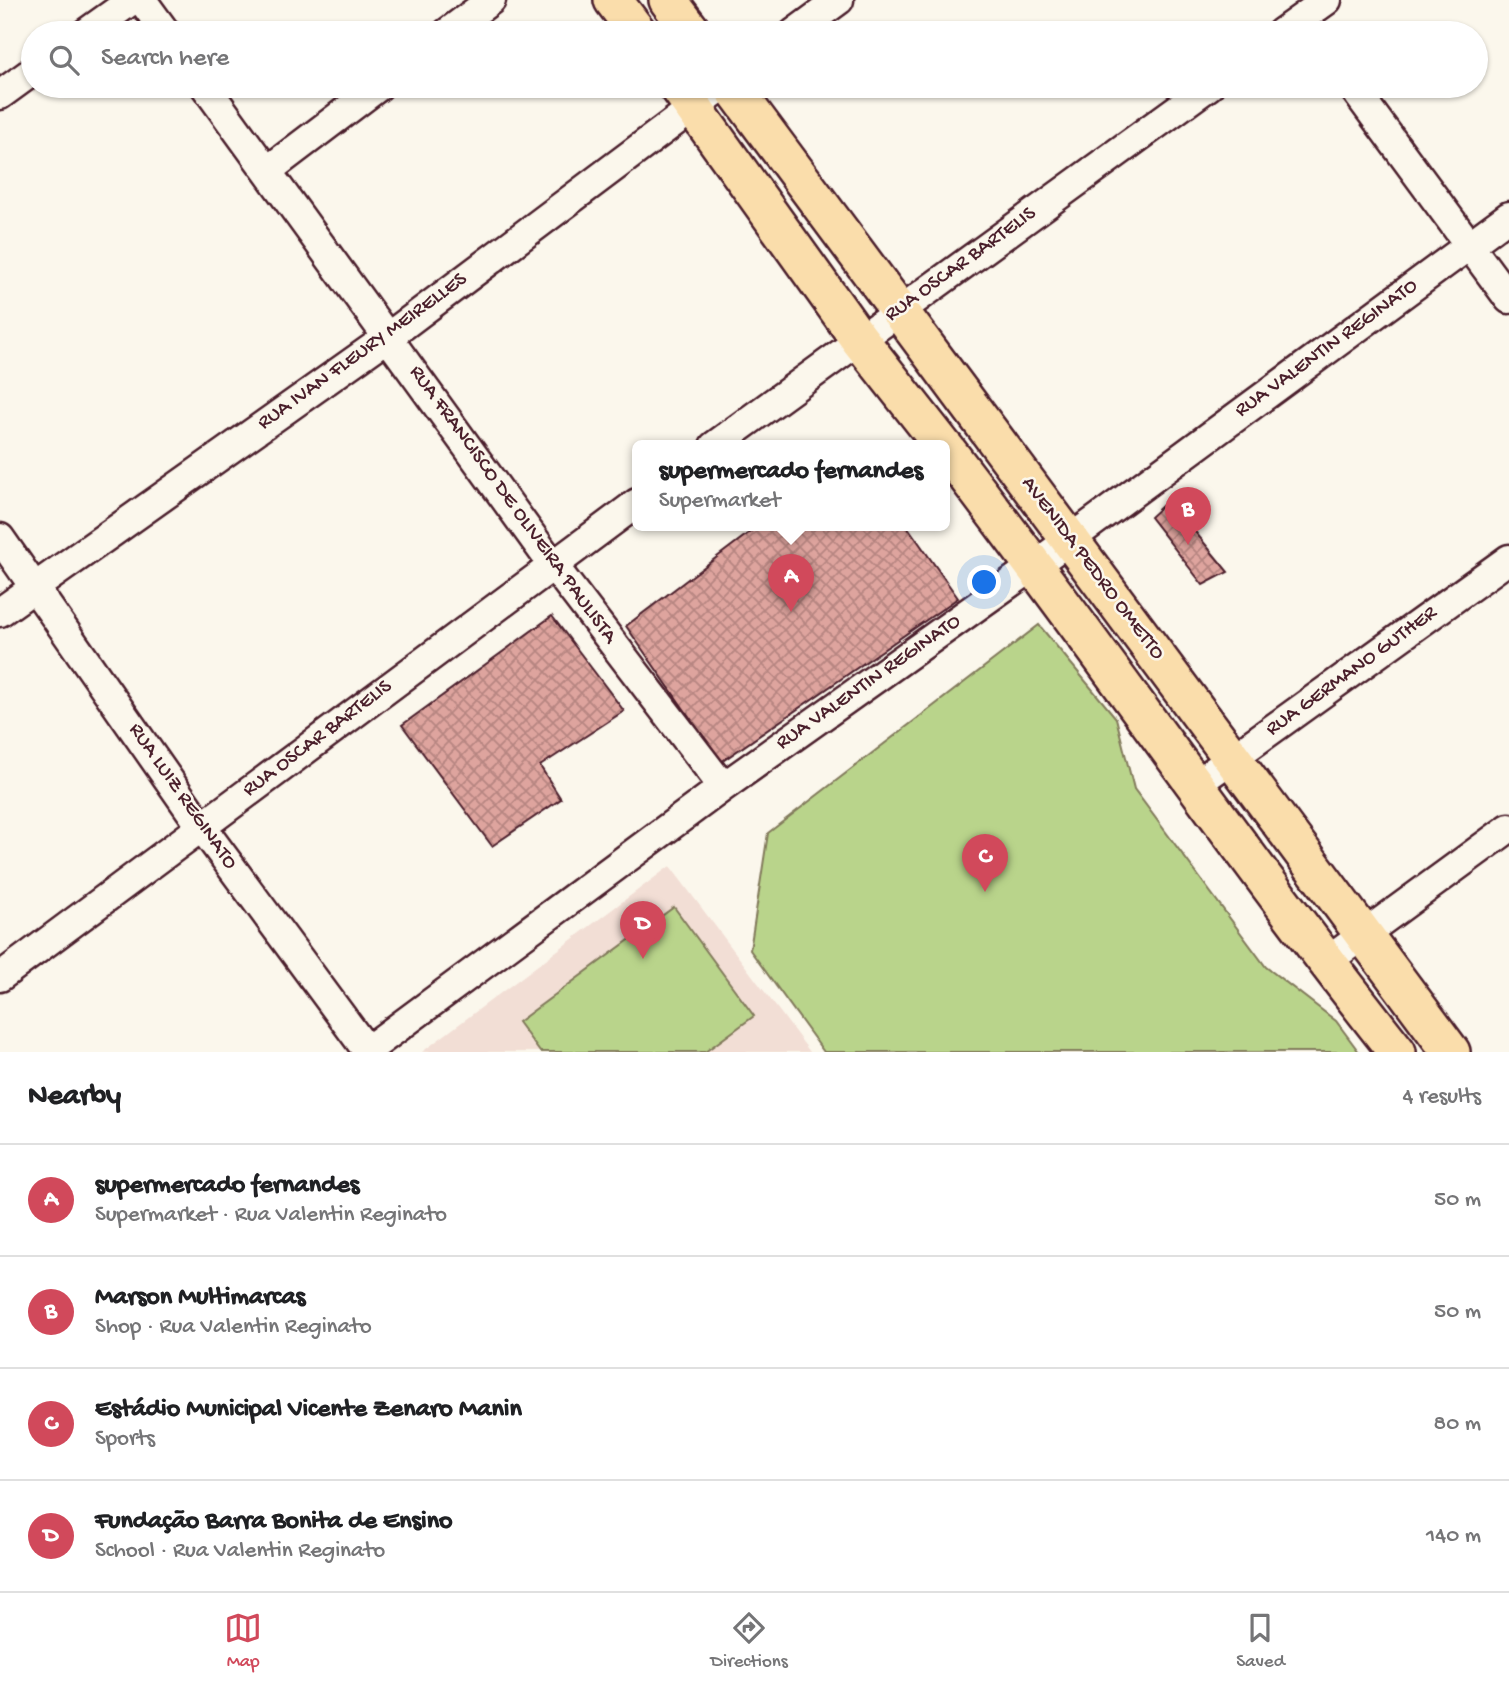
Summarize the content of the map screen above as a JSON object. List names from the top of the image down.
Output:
{
  "streets": {
    "main road": ["AVENIDA PEDRO OMETTO"],
    "street": [
      "RUA OSCAR BARTELIS",
      "RUA VALENTIN REGINATO",
      "RUA IVAN FLEURY MEIRELLES",
      "RUA FRANCISCO DE OLIVEIRA PAULISTA",
      "RUA GERMANO GUTHER",
      "RUA LUIZ REGINATO"
    ]
  },
  "crossings": [
    ["RUA OSCAR BARTELIS", "RUA FRANCISCO DE OLIVEIRA PAULISTA"],
    ["RUA OSCAR BARTELIS", "AVENIDA PEDRO OMETTO"],
    ["RUA OSCAR BARTELIS", "RUA LUIZ REGINATO"],
    ["RUA VALENTIN REGINATO", "RUA FRANCISCO DE OLIVEIRA PAULISTA"],
    ["RUA VALENTIN REGINATO", "AVENIDA PEDRO OMETTO"],
    ["RUA VALENTIN REGINATO", "RUA LUIZ REGINATO"],
    ["RUA IVAN FLEURY MEIRELLES", "RUA FRANCISCO DE OLIVEIRA PAULISTA"],
    ["RUA IVAN FLEURY MEIRELLES", "RUA LUIZ REGINATO"],
    ["AVENIDA PEDRO OMETTO", "RUA GERMANO GUTHER"]
  ],
  "page": {
    "search": "Search here",
    "popup": ["supermercado fernandes", "Supermarket"],
    "pins": [
      "B",
      "A",
      "C",
      "D"
    ],
    "heading": ["Nearby", "4 results"],
    "list": [
      {
        "mark": "A",
        "name": "supermercado fernandes",
        "note": "Supermarket · Rua Valentin Reginato",
        "value": "50 m"
      },
      {
        "mark": "B",
        "name": "Marson Multimarcas",
        "note": "Shop · Rua Valentin Reginato",
        "value": "50 m"
      },
      {
        "mark": "C",
        "name": "Estádio Municipal Vicente Zenaro Manin",
        "note": "Sports",
        "value": "80 m"
      },
      {
        "mark": "D",
        "name": "Fundação Barra Bonita de Ensino",
        "note": "School · Rua Valentin Reginato",
        "value": "140 m"
      }
    ],
    "nav": ["Map", "Directions", "Saved"]
  }
}
